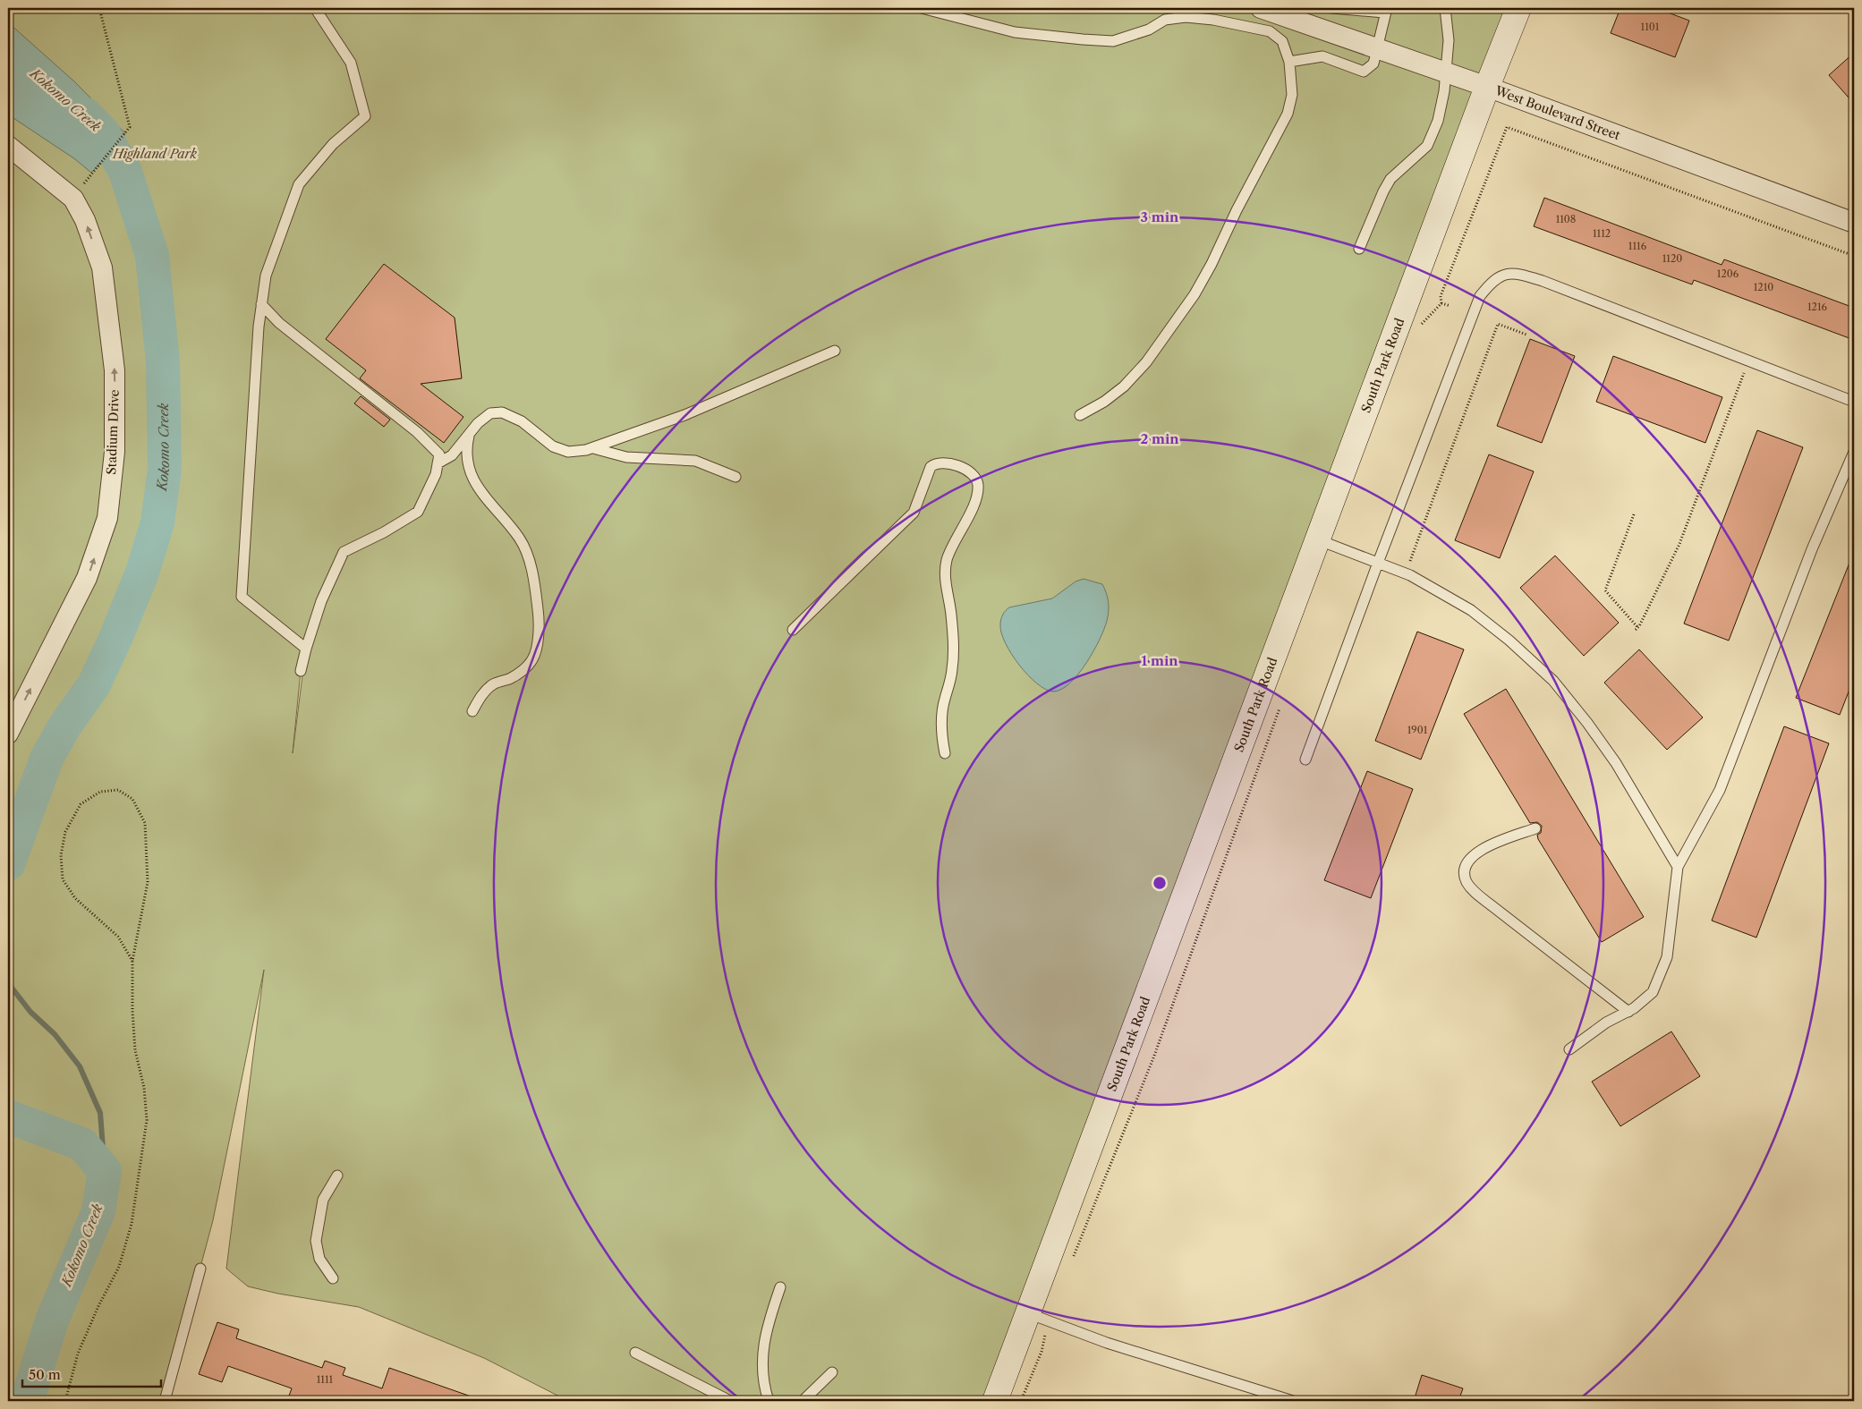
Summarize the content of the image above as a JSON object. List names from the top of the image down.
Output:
{
  "streets": {
    "street": ["West Boulevard Street", "South Park Road", "Stadium Drive"]
  },
  "crossings": [
    ["West Boulevard Street", "South Park Road"]
  ],
  "one_way": ["Stadium Drive"],
  "water": ["Kokomo Creek"],
  "parks": ["Highland Park"],
  "house_numbers": [
    "1101",
    "1108",
    "1112",
    "1116",
    "1120",
    "1206",
    "1210",
    "1216",
    "1901",
    "1111"
  ],
  "scale_bar": "50 m",
  "rings": ["3 min", "2 min", "1 min"]
}
